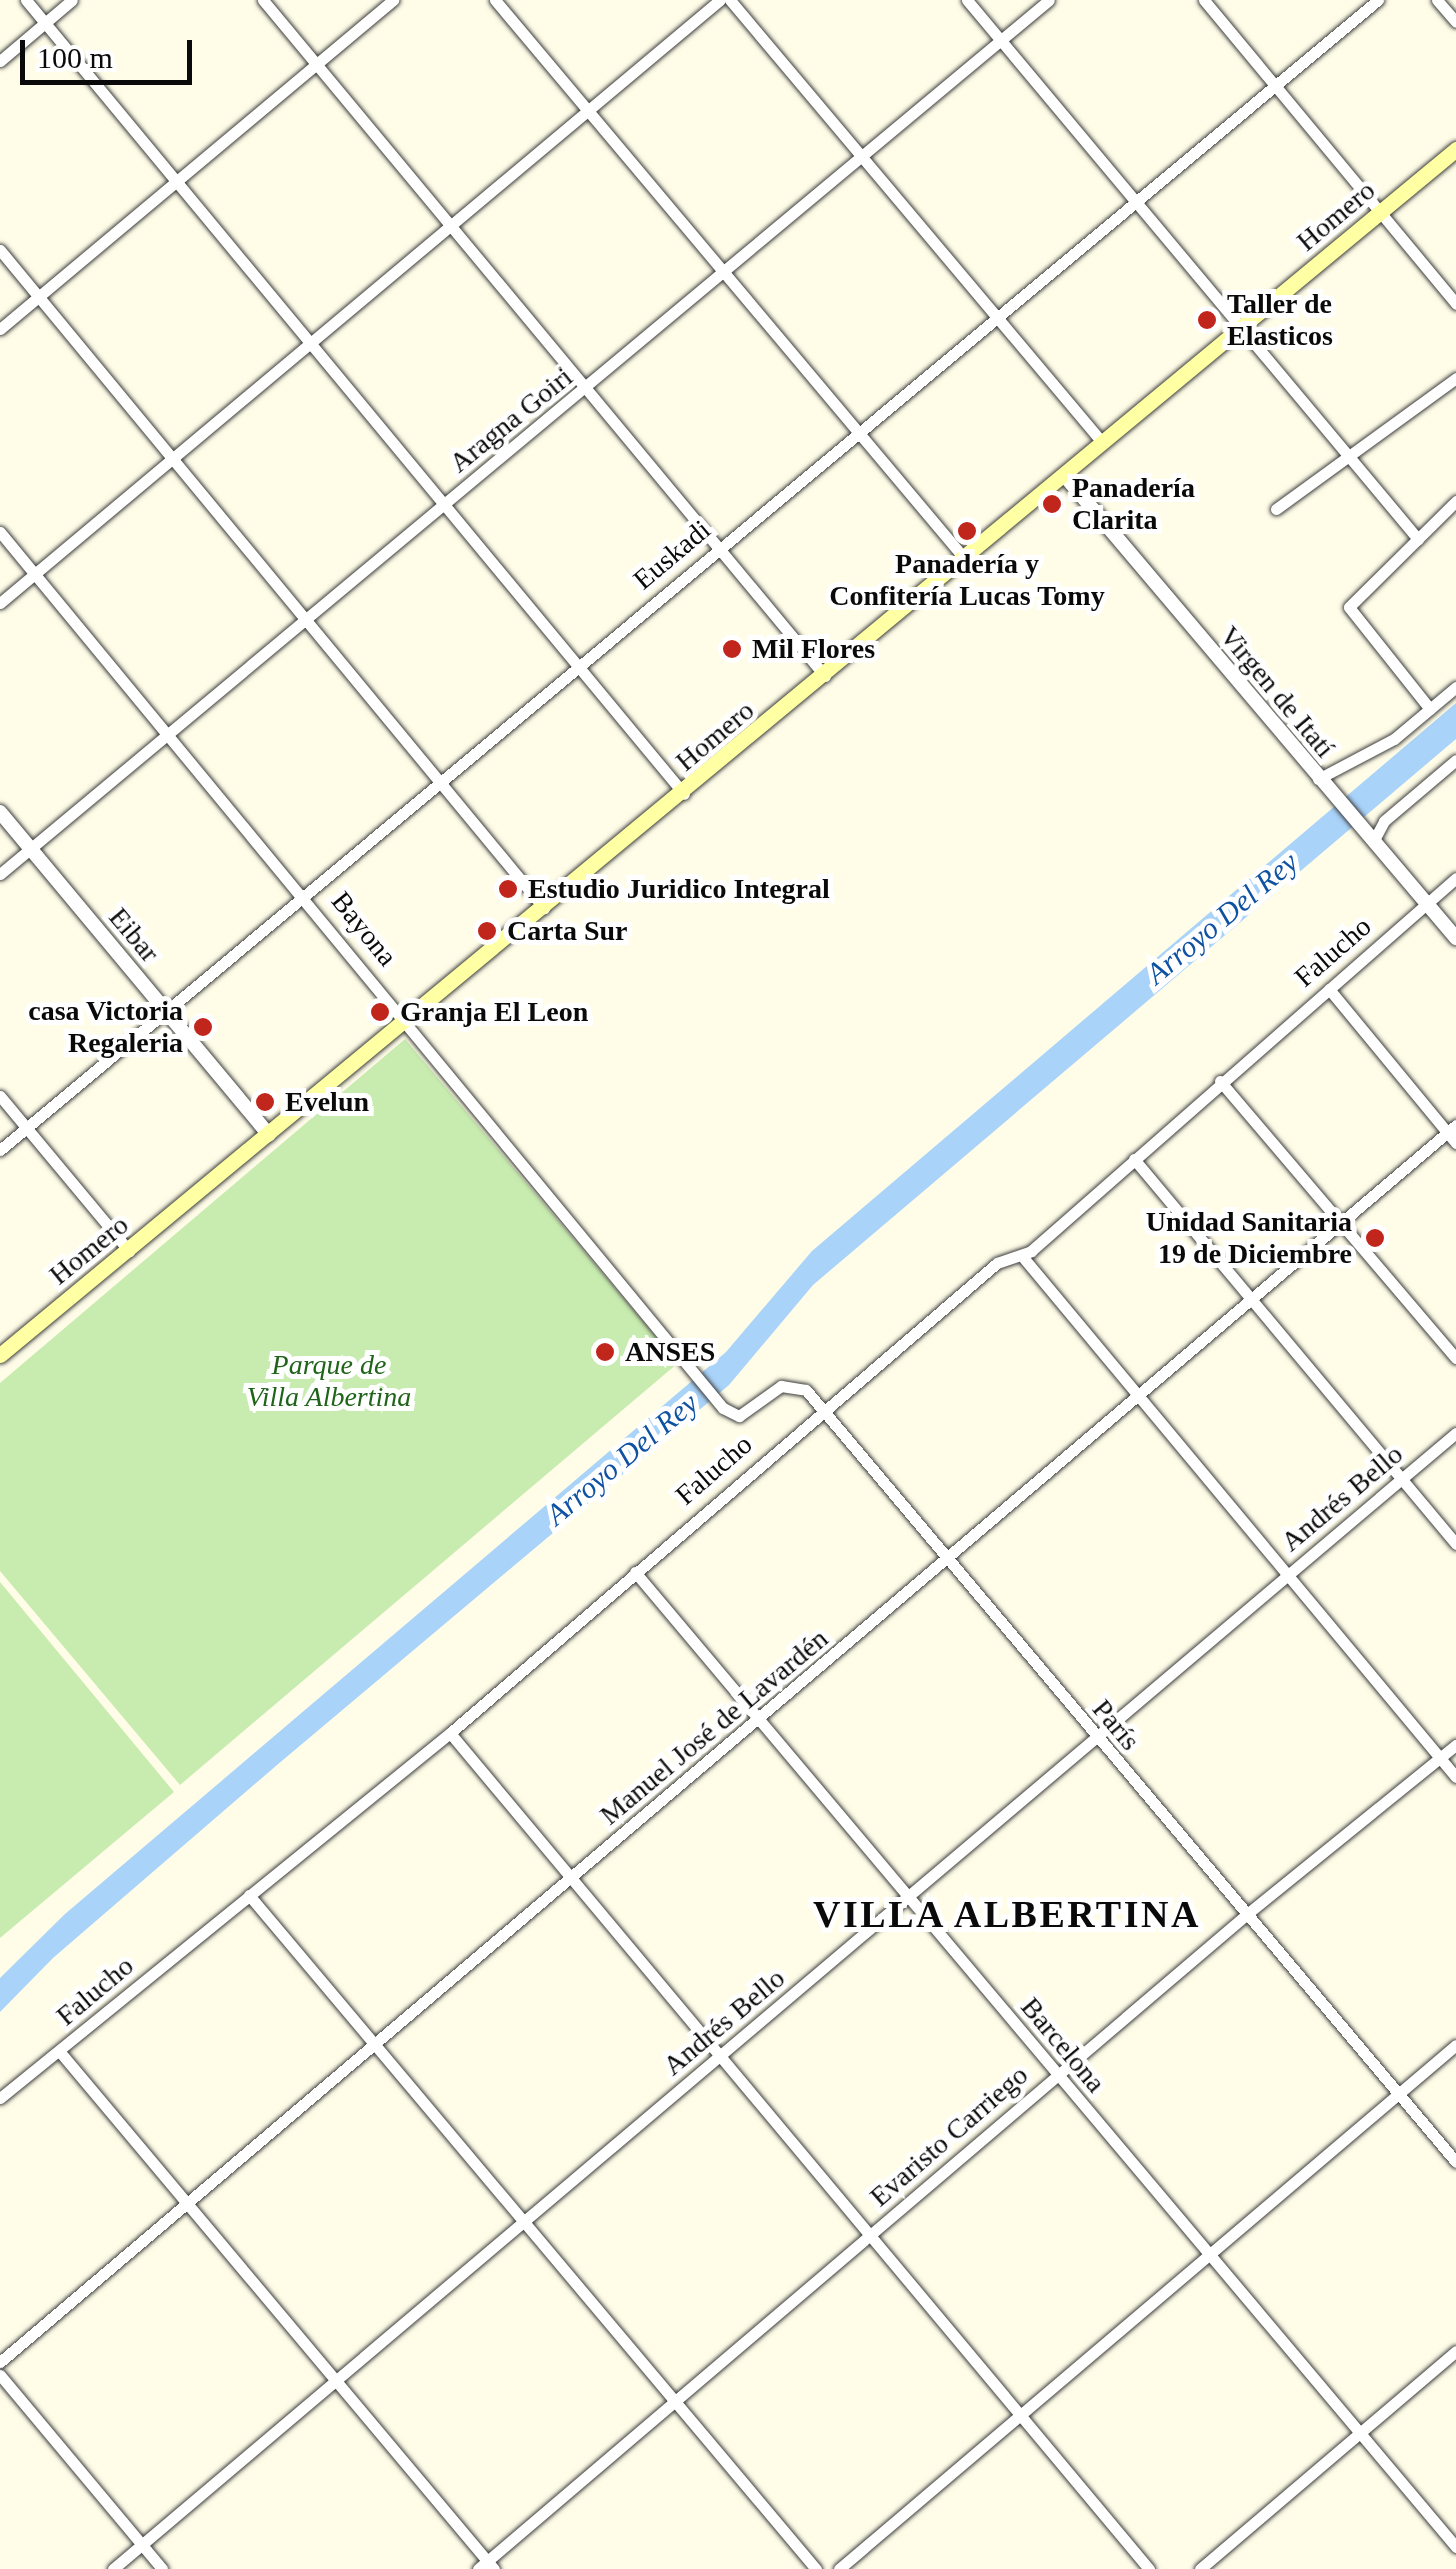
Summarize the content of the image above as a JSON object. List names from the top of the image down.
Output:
{
  "streets": {
    "main road": ["Homero"],
    "street": [
      "Aragna Goiri",
      "Euskadi",
      "Virgen de Itatí",
      "Bayona",
      "Eibar",
      "Falucho",
      "Andrés Bello",
      "París",
      "Manuel José de Lavardén",
      "Barcelona",
      "Evaristo Carriego"
    ]
  },
  "crossings": [
    ["Homero", "Virgen de Itatí"],
    ["Homero", "Bayona"],
    ["Homero", "Eibar"],
    ["Aragna Goiri", "Bayona"],
    ["Aragna Goiri", "Eibar"],
    ["Euskadi", "Bayona"],
    ["Euskadi", "Eibar"],
    ["Virgen de Itatí", "Falucho"],
    ["Bayona", "París"],
    ["Falucho", "París"],
    ["Falucho", "Barcelona"],
    ["Andrés Bello", "París"],
    ["Andrés Bello", "Barcelona"],
    ["París", "Manuel José de Lavardén"],
    ["París", "Evaristo Carriego"],
    ["Manuel José de Lavardén", "Barcelona"],
    ["Barcelona", "Evaristo Carriego"]
  ],
  "districts": ["VILLA ALBERTINA"],
  "water": ["Arroyo Del Rey"],
  "parks": ["Parque de Villa Albertina"],
  "places": [
    "Taller de Elasticos",
    "Panadería Clarita",
    "Panadería y Confitería Lucas Tomy",
    "Mil Flores",
    "Estudio Juridico Integral",
    "Carta Sur",
    "Granja El Leon",
    "casa Victoria Regaleria",
    "Evelun",
    "Unidad Sanitaria 19 de Diciembre",
    "ANSES"
  ],
  "scale_bar": "100 m"
}
